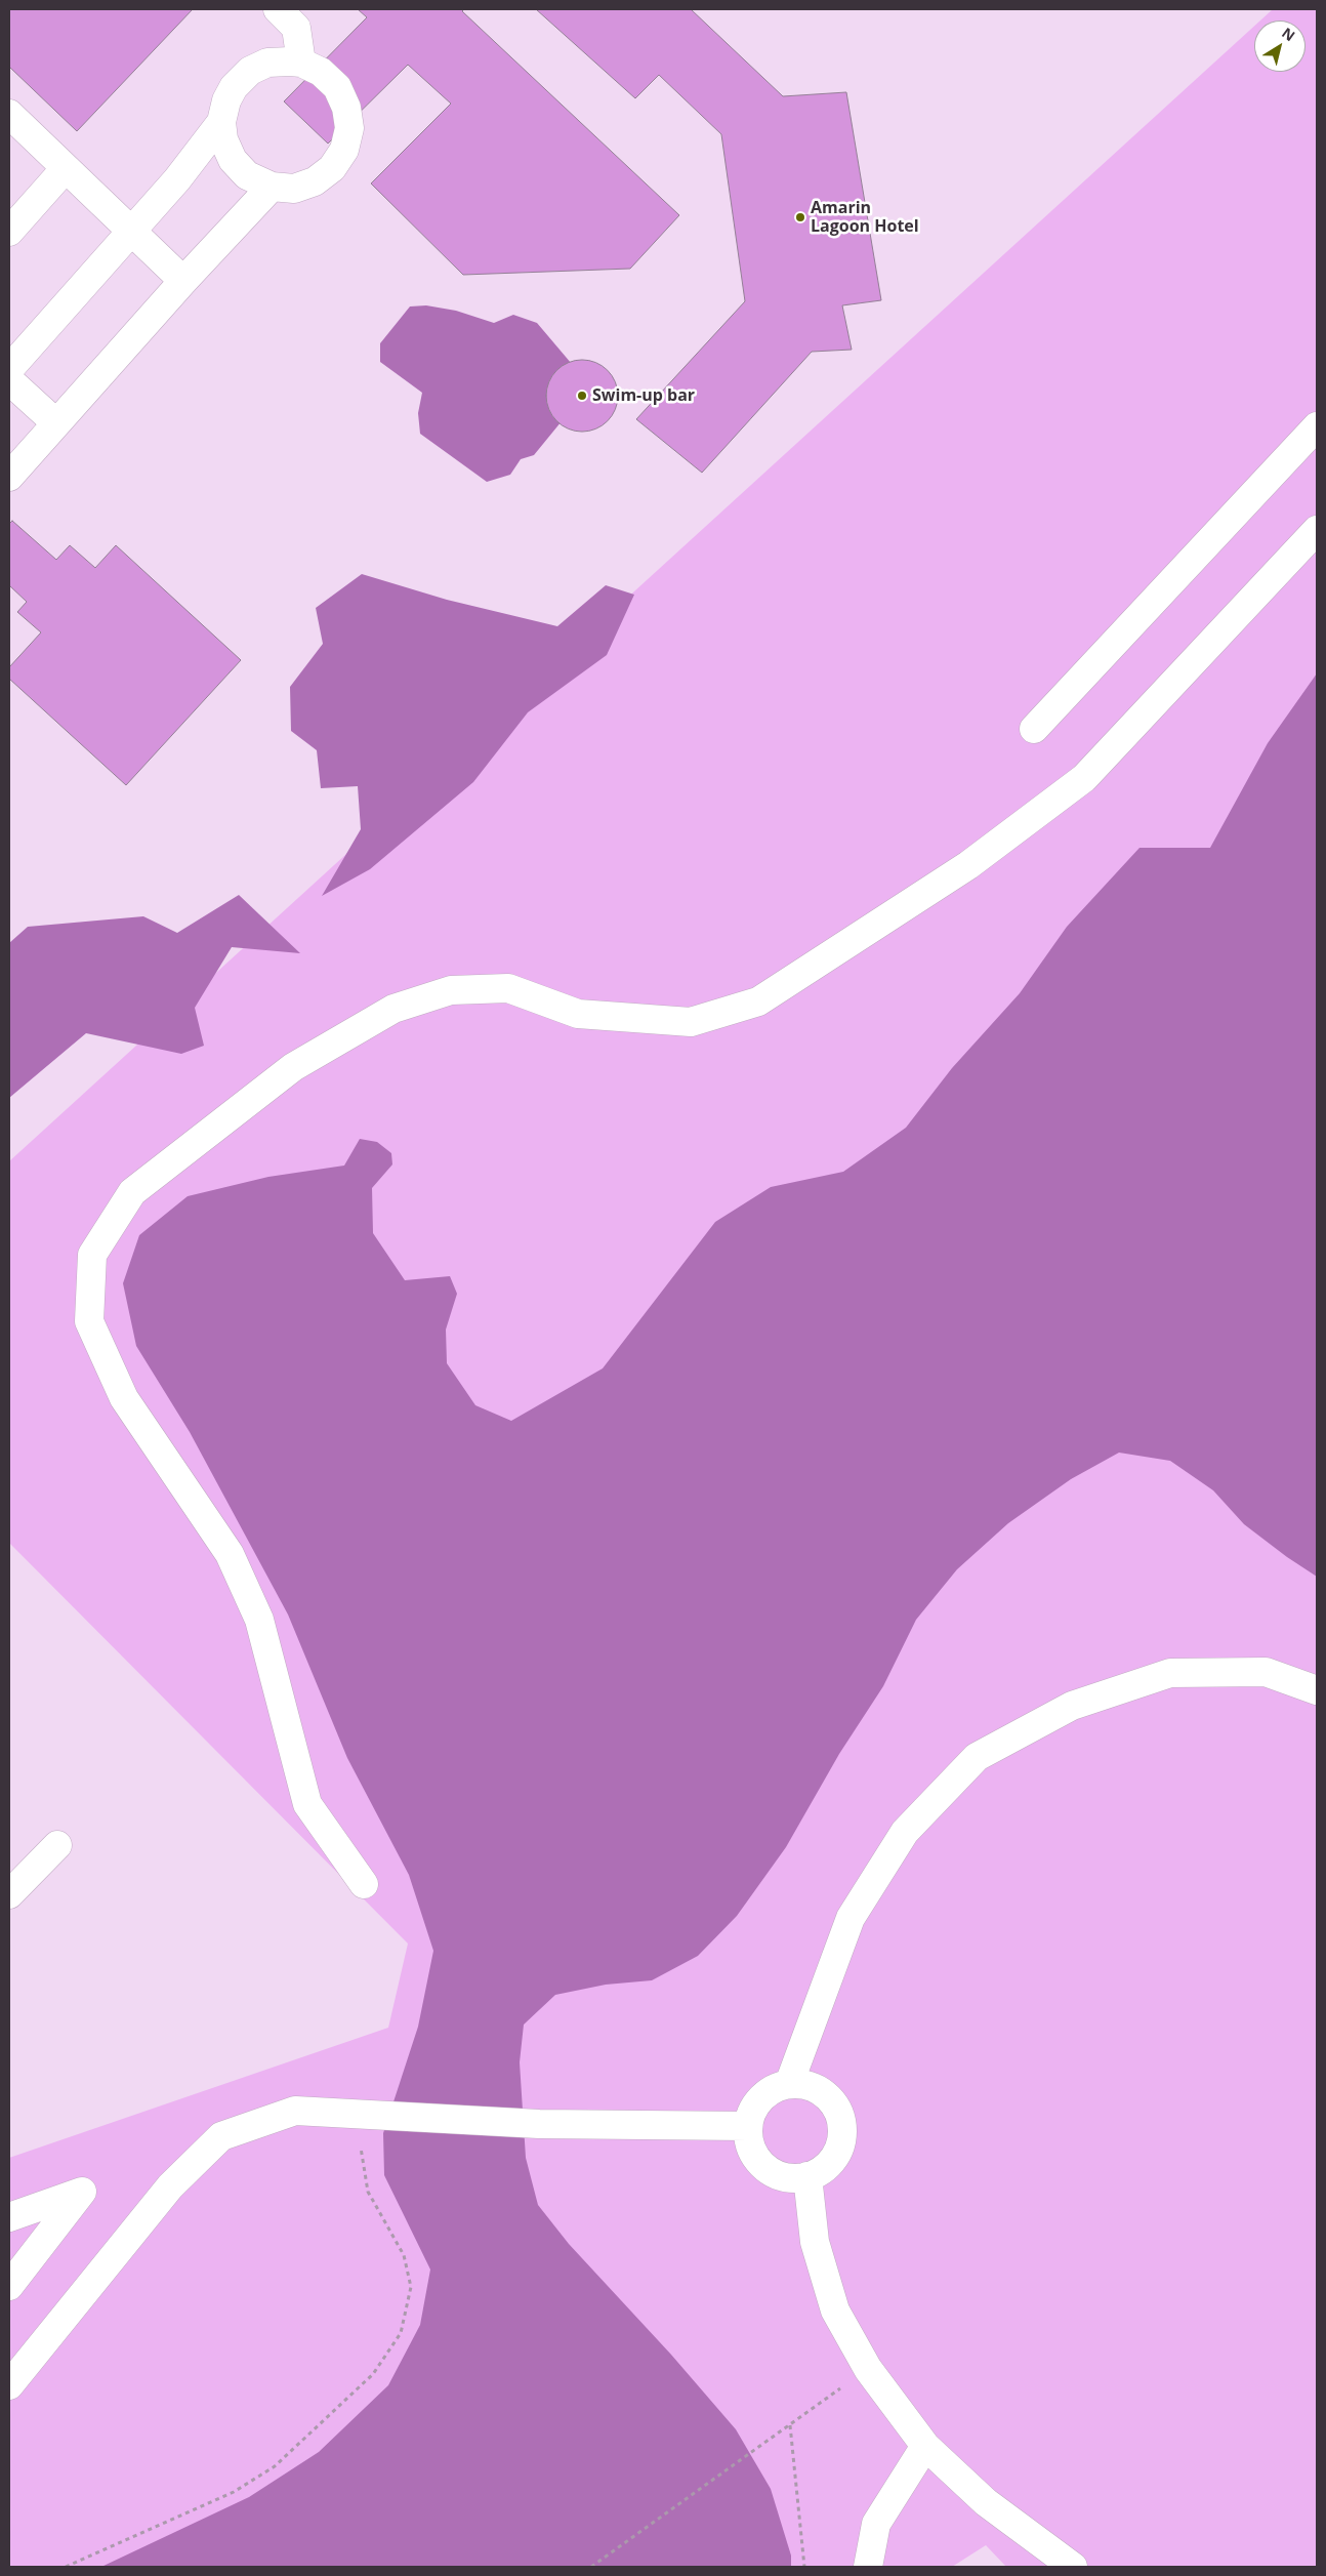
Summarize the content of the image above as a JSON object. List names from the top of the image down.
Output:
{
  "places": ["Amarin Lagoon Hotel", "Swim-up bar"],
  "north": "top right"
}
